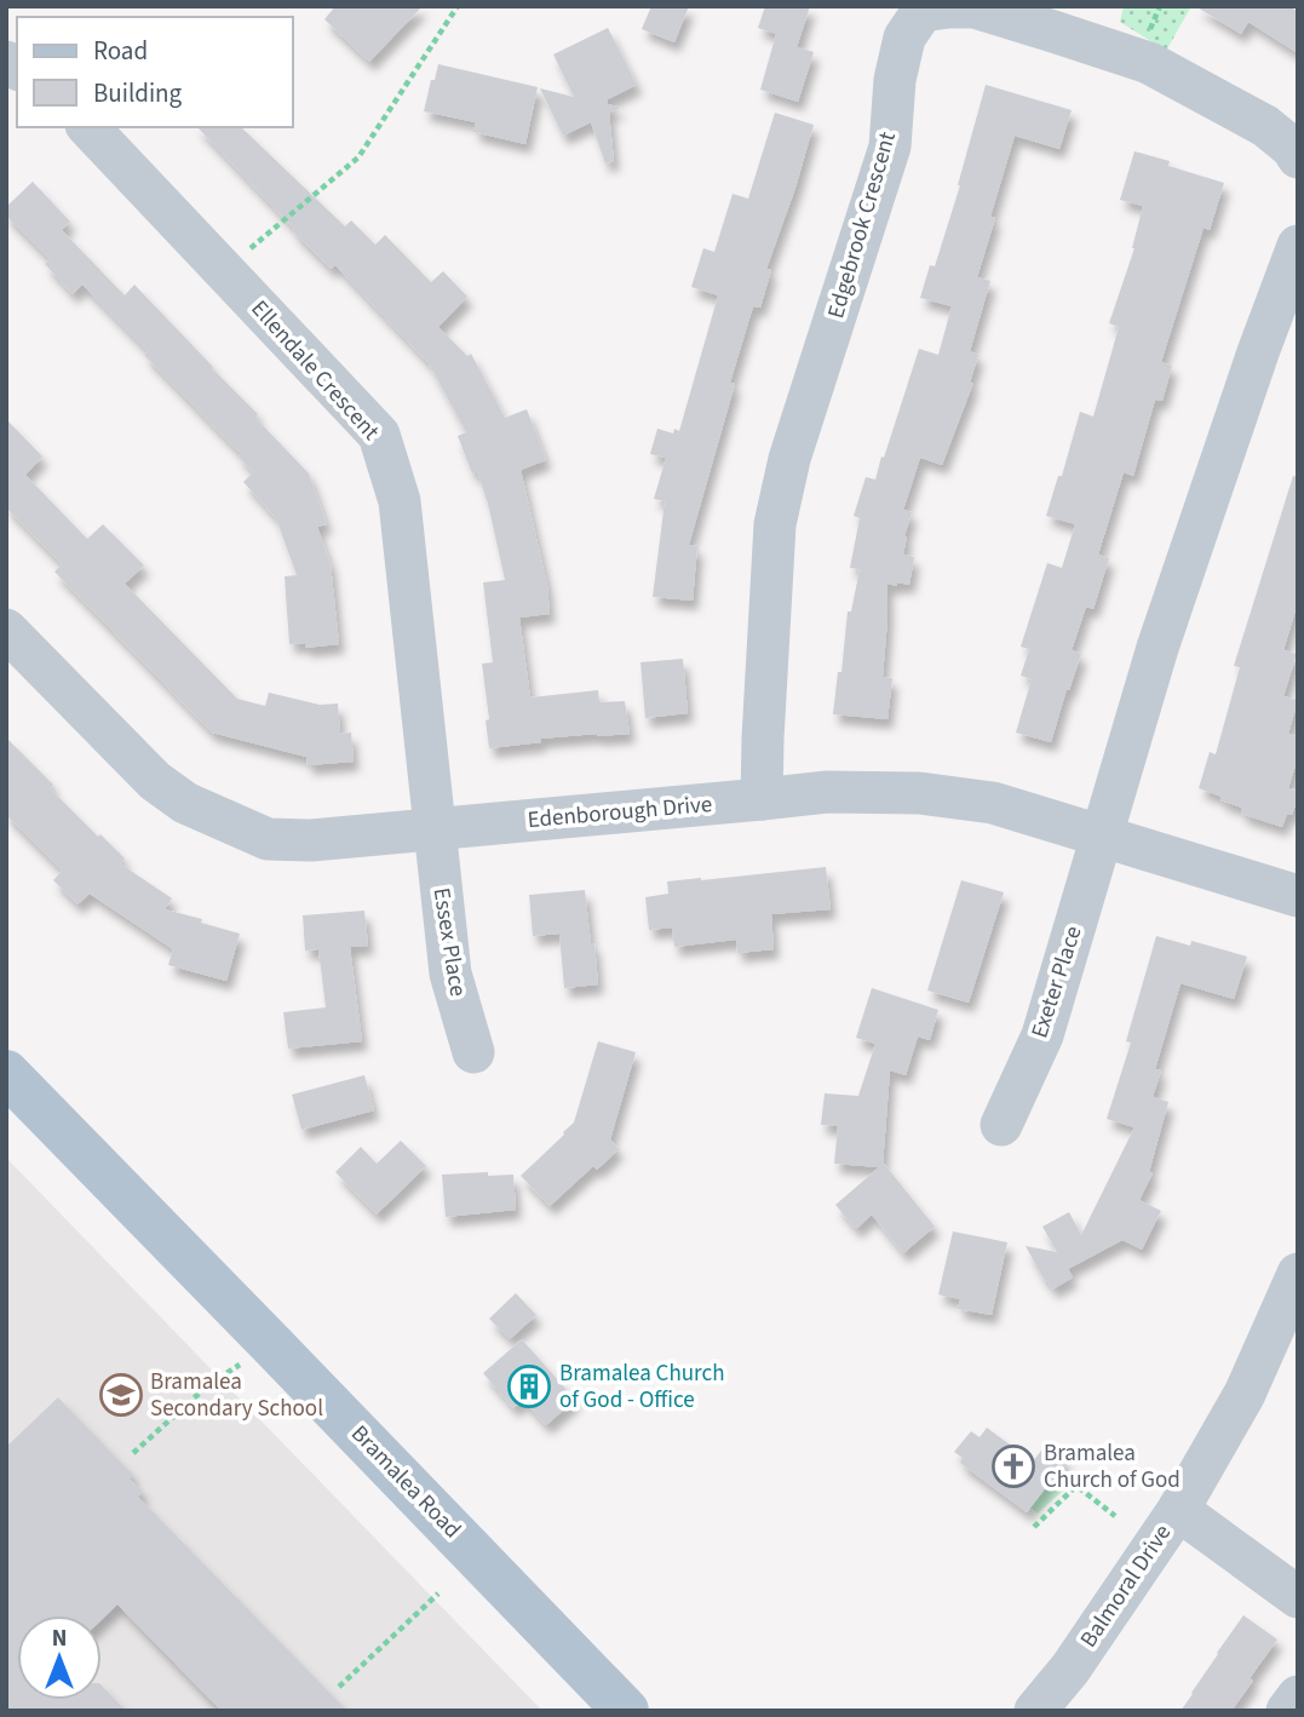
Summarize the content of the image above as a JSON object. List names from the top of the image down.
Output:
{
  "streets": {
    "main road": ["Bramalea Road"],
    "street": [
      "Edgebrook Crescent",
      "Ellendale Crescent",
      "Edenborough Drive",
      "Essex Place",
      "Exeter Place",
      "Balmoral Drive"
    ]
  },
  "crossings": [
    ["Edgebrook Crescent", "Edenborough Drive"],
    ["Ellendale Crescent", "Edenborough Drive"],
    ["Ellendale Crescent", "Essex Place"],
    ["Edenborough Drive", "Essex Place"],
    ["Edenborough Drive", "Exeter Place"]
  ],
  "places": {
    "building": ["Bramalea Church of God - Office"],
    "school or university": ["Bramalea Secondary School"],
    "church": ["Bramalea Church of God"]
  },
  "legend": ["Road", "Building"],
  "north": "top"
}
